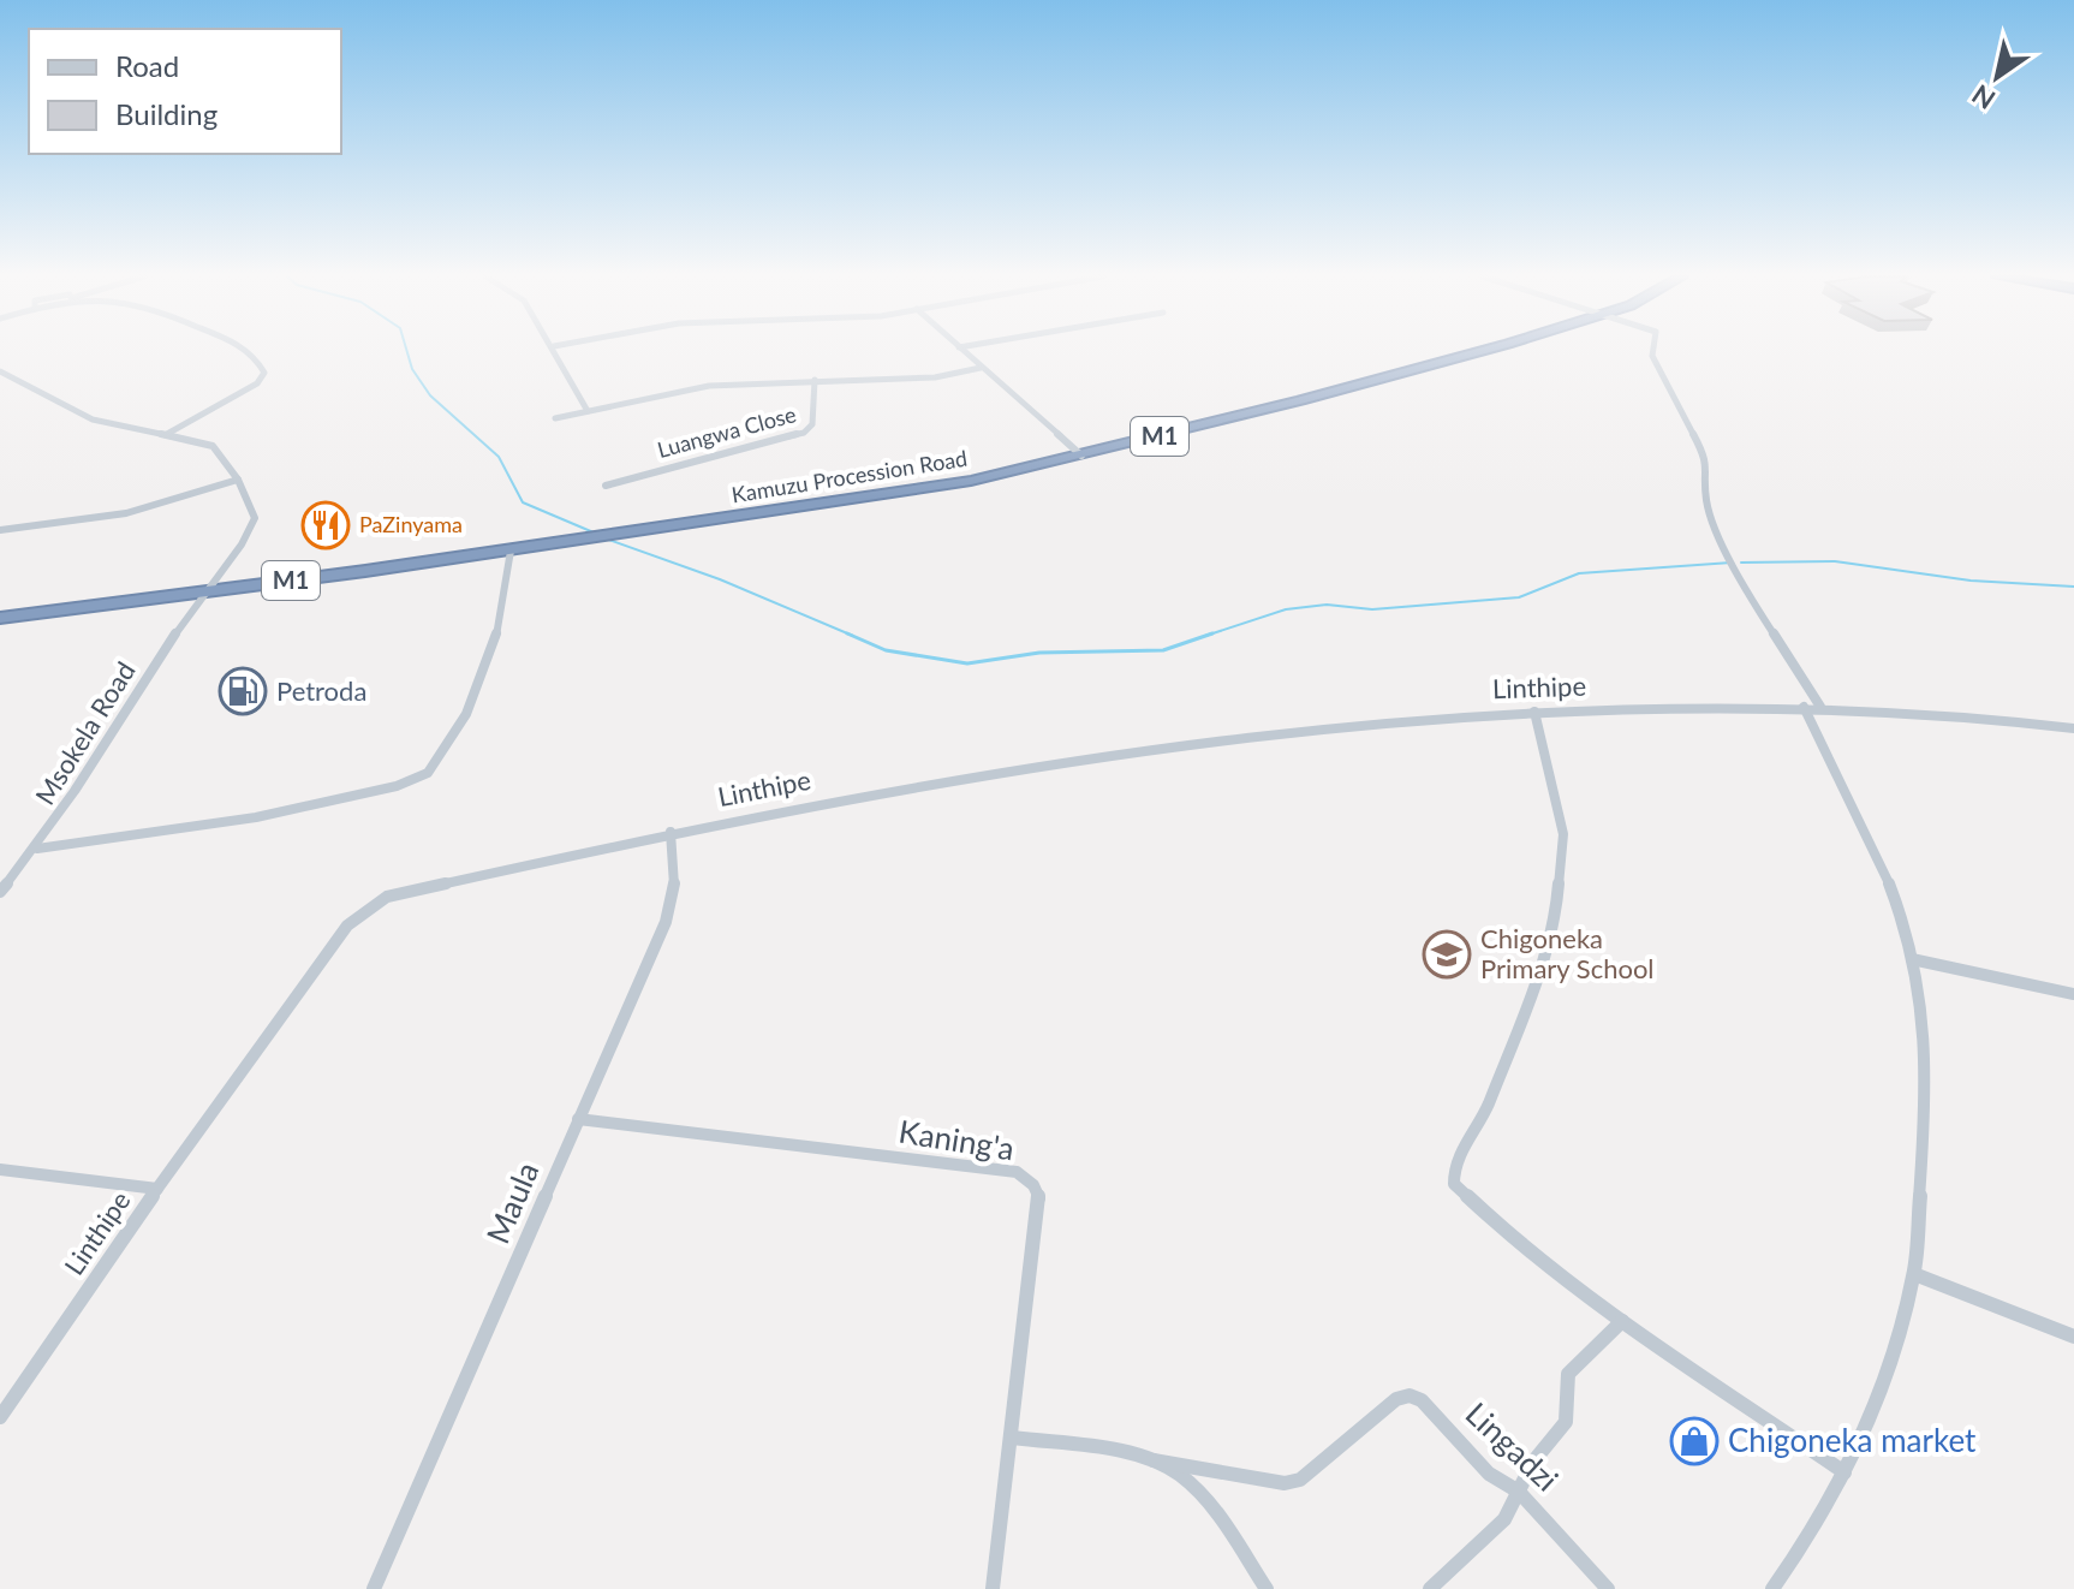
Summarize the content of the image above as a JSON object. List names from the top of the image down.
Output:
{
  "streets": {
    "highway": ["M1", "Kamuzu Procession Road"],
    "street": [
      "Luangwa Close",
      "Linthipe",
      "Msokela Road",
      "Kaning'a",
      "Maula",
      "Lingadzi"
    ]
  },
  "crossings": [
    ["Kamuzu Procession Road", "Msokela Road"],
    ["Linthipe", "Maula"],
    ["Kaning'a", "Maula"]
  ],
  "places": {
    "restaurant": ["PaZinyama"],
    "fuel station": ["Petroda"],
    "school or university": ["Chigoneka Primary School"],
    "shop": ["Chigoneka market"]
  },
  "legend": ["Road", "Building"],
  "north": "bottom left"
}
